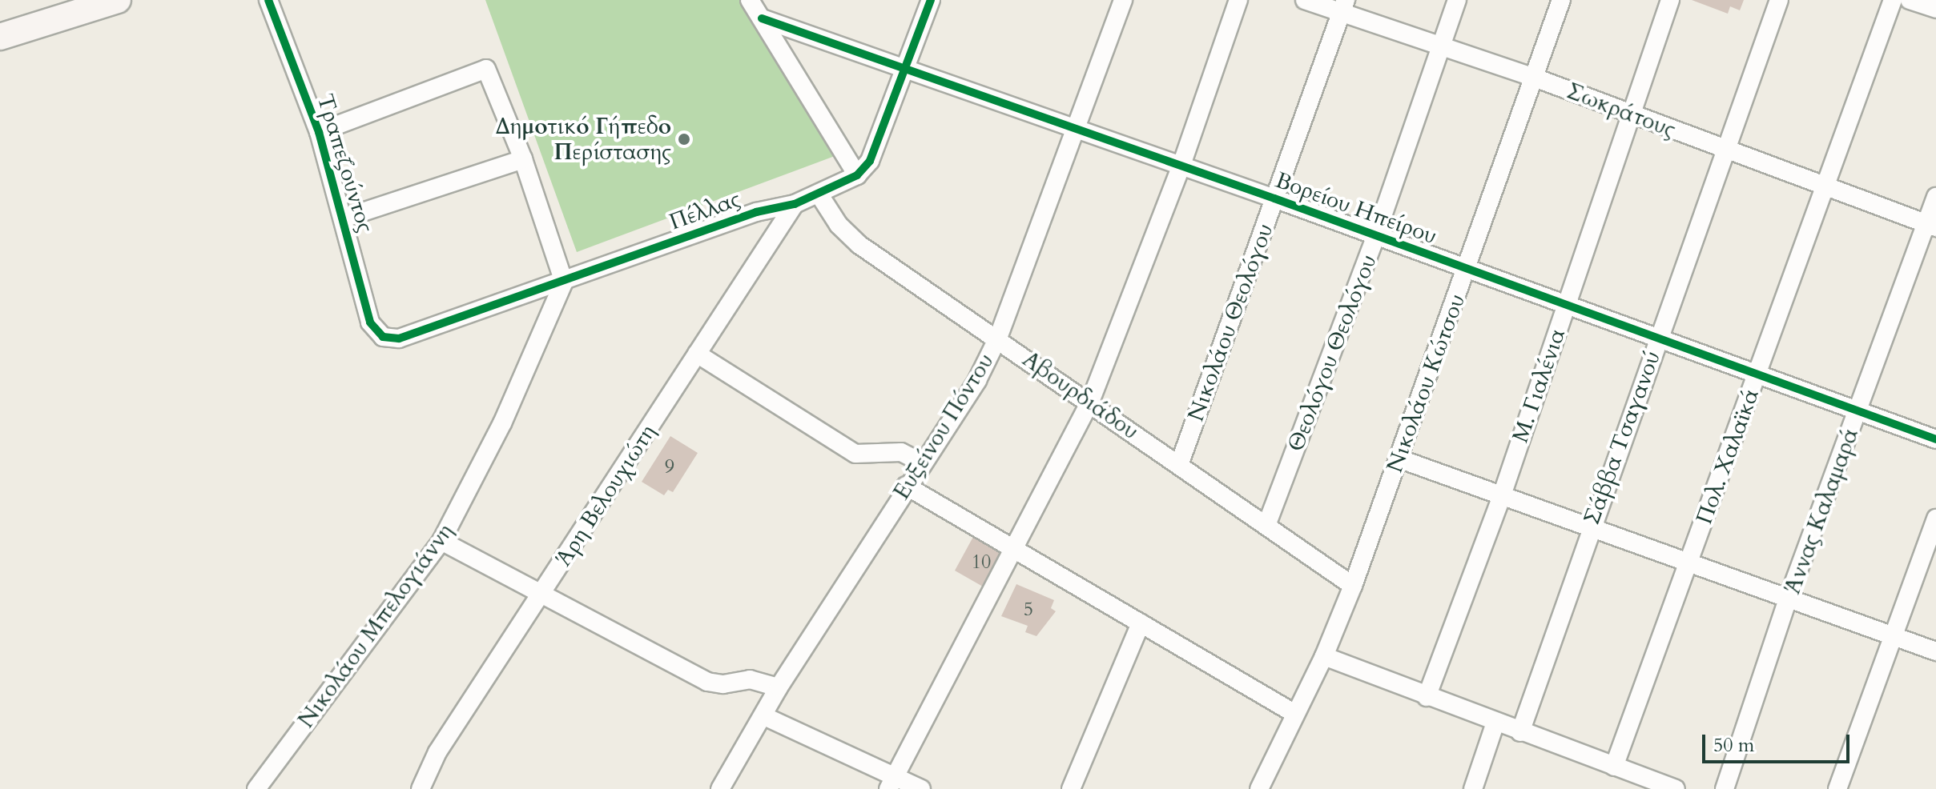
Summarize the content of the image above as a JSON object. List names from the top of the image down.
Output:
{
  "streets": {
    "street": [
      "Σωκράτους",
      "Τραπεζούντος",
      "Βορείου Ηπείρου",
      "Πέλλας",
      "Νικολάου Θεολόγου",
      "Θεολόγου Θεολόγου",
      "Νικολάου Κώτσου",
      "Μ. Γιαλένια",
      "Αβουρδιάδου",
      "Ευξείνου Πόντου",
      "Σάββα Τσαγανού",
      "Πολ. Χαλαϊκά",
      "Άρη Βελουχιώτη",
      "Άννας Καλαμαρά",
      "Νικολάου Μπελογιάννη"
    ]
  },
  "crossings": [
    ["Σωκράτους", "Νικολάου Θεολόγου"],
    ["Σωκράτους", "Θεολόγου Θεολόγου"],
    ["Σωκράτους", "Νικολάου Κώτσου"],
    ["Σωκράτους", "Μ. Γιαλένια"],
    ["Σωκράτους", "Σάββα Τσαγανού"],
    ["Σωκράτους", "Πολ. Χαλαϊκά"],
    ["Σωκράτους", "Άννας Καλαμαρά"],
    ["Τραπεζούντος", "Πέλλας"],
    ["Βορείου Ηπείρου", "Νικολάου Θεολόγου"],
    ["Βορείου Ηπείρου", "Θεολόγου Θεολόγου"],
    ["Βορείου Ηπείρου", "Νικολάου Κώτσου"],
    ["Βορείου Ηπείρου", "Μ. Γιαλένια"],
    ["Βορείου Ηπείρου", "Ευξείνου Πόντου"],
    ["Βορείου Ηπείρου", "Σάββα Τσαγανού"],
    ["Βορείου Ηπείρου", "Πολ. Χαλαϊκά"],
    ["Βορείου Ηπείρου", "Άννας Καλαμαρά"],
    ["Πέλλας", "Αβουρδιάδου"],
    ["Πέλλας", "Άρη Βελουχιώτη"],
    ["Πέλλας", "Νικολάου Μπελογιάννη"],
    ["Νικολάου Θεολόγου", "Αβουρδιάδου"],
    ["Θεολόγου Θεολόγου", "Αβουρδιάδου"],
    ["Νικολάου Κώτσου", "Αβουρδιάδου"],
    ["Αβουρδιάδου", "Ευξείνου Πόντου"]
  ],
  "places": ["Δημοτικό Γήπεδο Περίστασης"],
  "house_numbers": ["9", "10", "5"],
  "scale_bar": "50 m"
}
